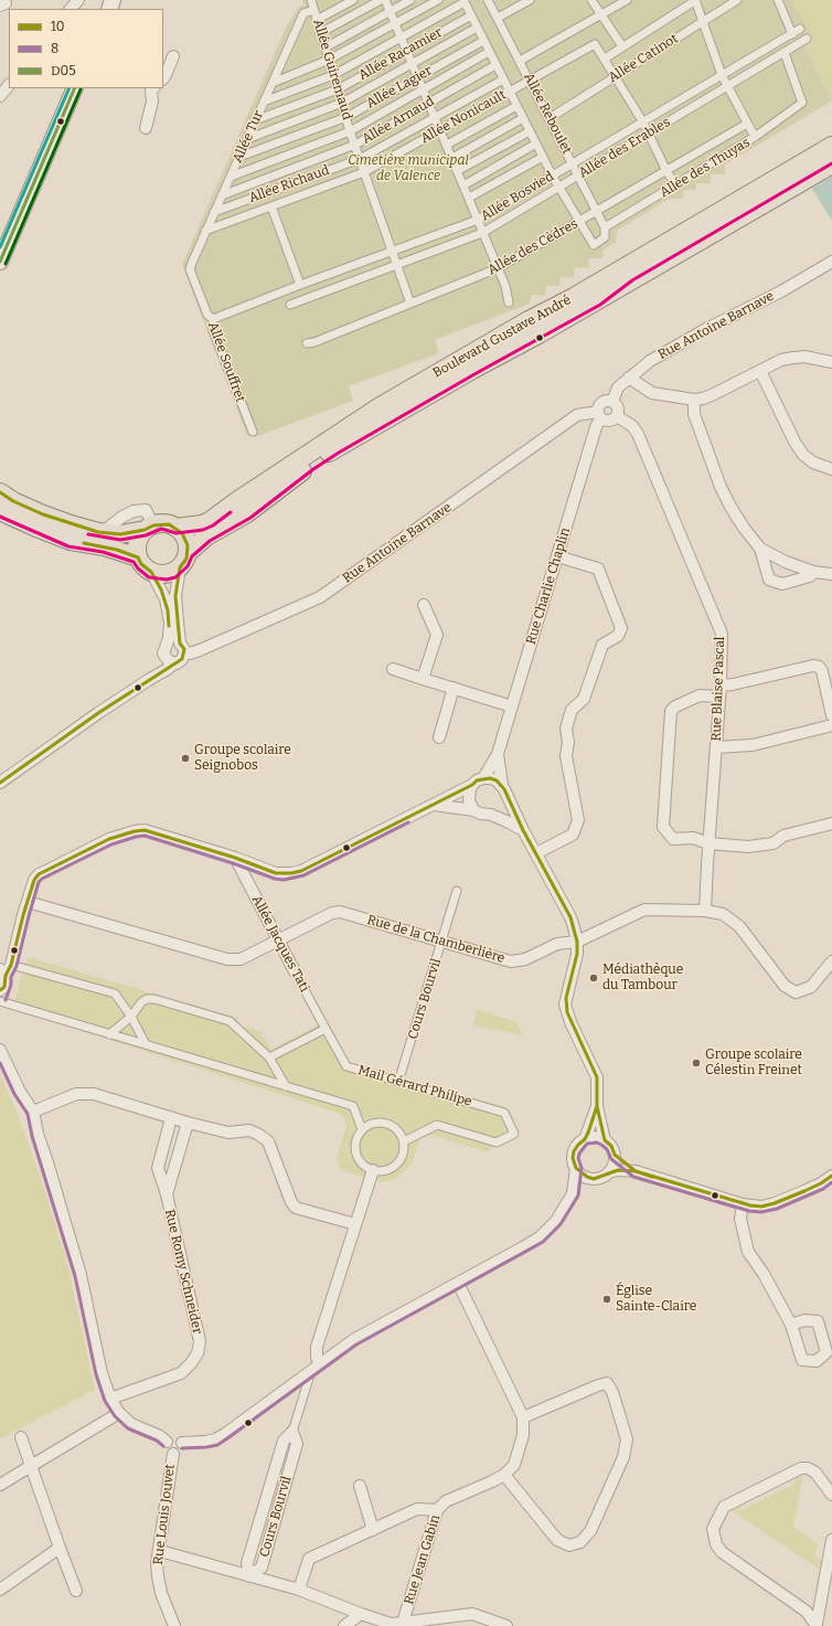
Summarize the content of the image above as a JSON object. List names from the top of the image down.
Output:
{
  "streets": {
    "main road": ["Boulevard Gustave André"],
    "street": [
      "Allée Racamier",
      "Allée Catinot",
      "Allée Guiremaud",
      "Allée Lagier",
      "Allée Reboulet",
      "Allée Nonicault",
      "Allée Arnaud",
      "Allée Tur",
      "Allée des Erables",
      "Allée des Thuyas",
      "Allée Richaud",
      "Allée Bosvied",
      "Allée des Cèdres",
      "Rue Antoine Barnave",
      "Allée Souffret",
      "Rue Charlie Chaplin",
      "Rue Blaise Pascal",
      "Rue de la Chamberlière",
      "Allée Jacques Tati",
      "Cours Bourvil",
      "Mail Gérard Philipe",
      "Rue Romy Schneider",
      "Rue Louis Jouvet",
      "Rue Jean Gabin"
    ]
  },
  "crossings": [
    ["Allée Racamier", "Allée Guiremaud"],
    ["Allée Racamier", "Allée Tur"],
    ["Allée Catinot", "Allée Reboulet"],
    ["Allée Guiremaud", "Allée Lagier"],
    ["Allée Guiremaud", "Allée Nonicault"],
    ["Allée Guiremaud", "Allée Arnaud"],
    ["Allée Guiremaud", "Allée Tur"],
    ["Allée Guiremaud", "Allée des Erables"],
    ["Allée Guiremaud", "Allée Richaud"],
    ["Allée Guiremaud", "Allée Bosvied"],
    ["Allée Guiremaud", "Allée des Cèdres"],
    ["Allée Lagier", "Allée Tur"],
    ["Allée Reboulet", "Allée Nonicault"],
    ["Allée Reboulet", "Allée des Erables"],
    ["Allée Reboulet", "Allée des Thuyas"],
    ["Allée Reboulet", "Allée Bosvied"],
    ["Allée Reboulet", "Allée des Cèdres"],
    ["Allée Nonicault", "Allée Tur"],
    ["Allée Arnaud", "Allée Tur"],
    ["Allée Tur", "Allée Richaud"],
    ["Allée Tur", "Allée Souffret"],
    ["Allée des Erables", "Allée des Thuyas"],
    ["Allée Bosvied", "Allée Souffret"],
    ["Rue Antoine Barnave", "Rue Charlie Chaplin"],
    ["Rue Antoine Barnave", "Rue Blaise Pascal"],
    ["Rue Charlie Chaplin", "Rue Blaise Pascal"],
    ["Rue Charlie Chaplin", "Rue de la Chamberlière"],
    ["Rue Blaise Pascal", "Rue de la Chamberlière"],
    ["Rue de la Chamberlière", "Allée Jacques Tati"],
    ["Rue de la Chamberlière", "Cours Bourvil"],
    ["Allée Jacques Tati", "Mail Gérard Philipe"],
    ["Cours Bourvil", "Mail Gérard Philipe"],
    ["Cours Bourvil", "Rue Jean Gabin"],
    ["Rue Louis Jouvet", "Rue Jean Gabin"]
  ],
  "parks": ["Cimetière municipal de Valence"],
  "places": [
    "Groupe scolaire Seignobos",
    "Médiathèque du Tambour",
    "Groupe scolaire Célestin Freinet",
    "Église Sainte-Claire"
  ],
  "lines": ["transit line D05", "transit line 10", "transit line 8"],
  "legend": ["10", "8", "D05"]
}
